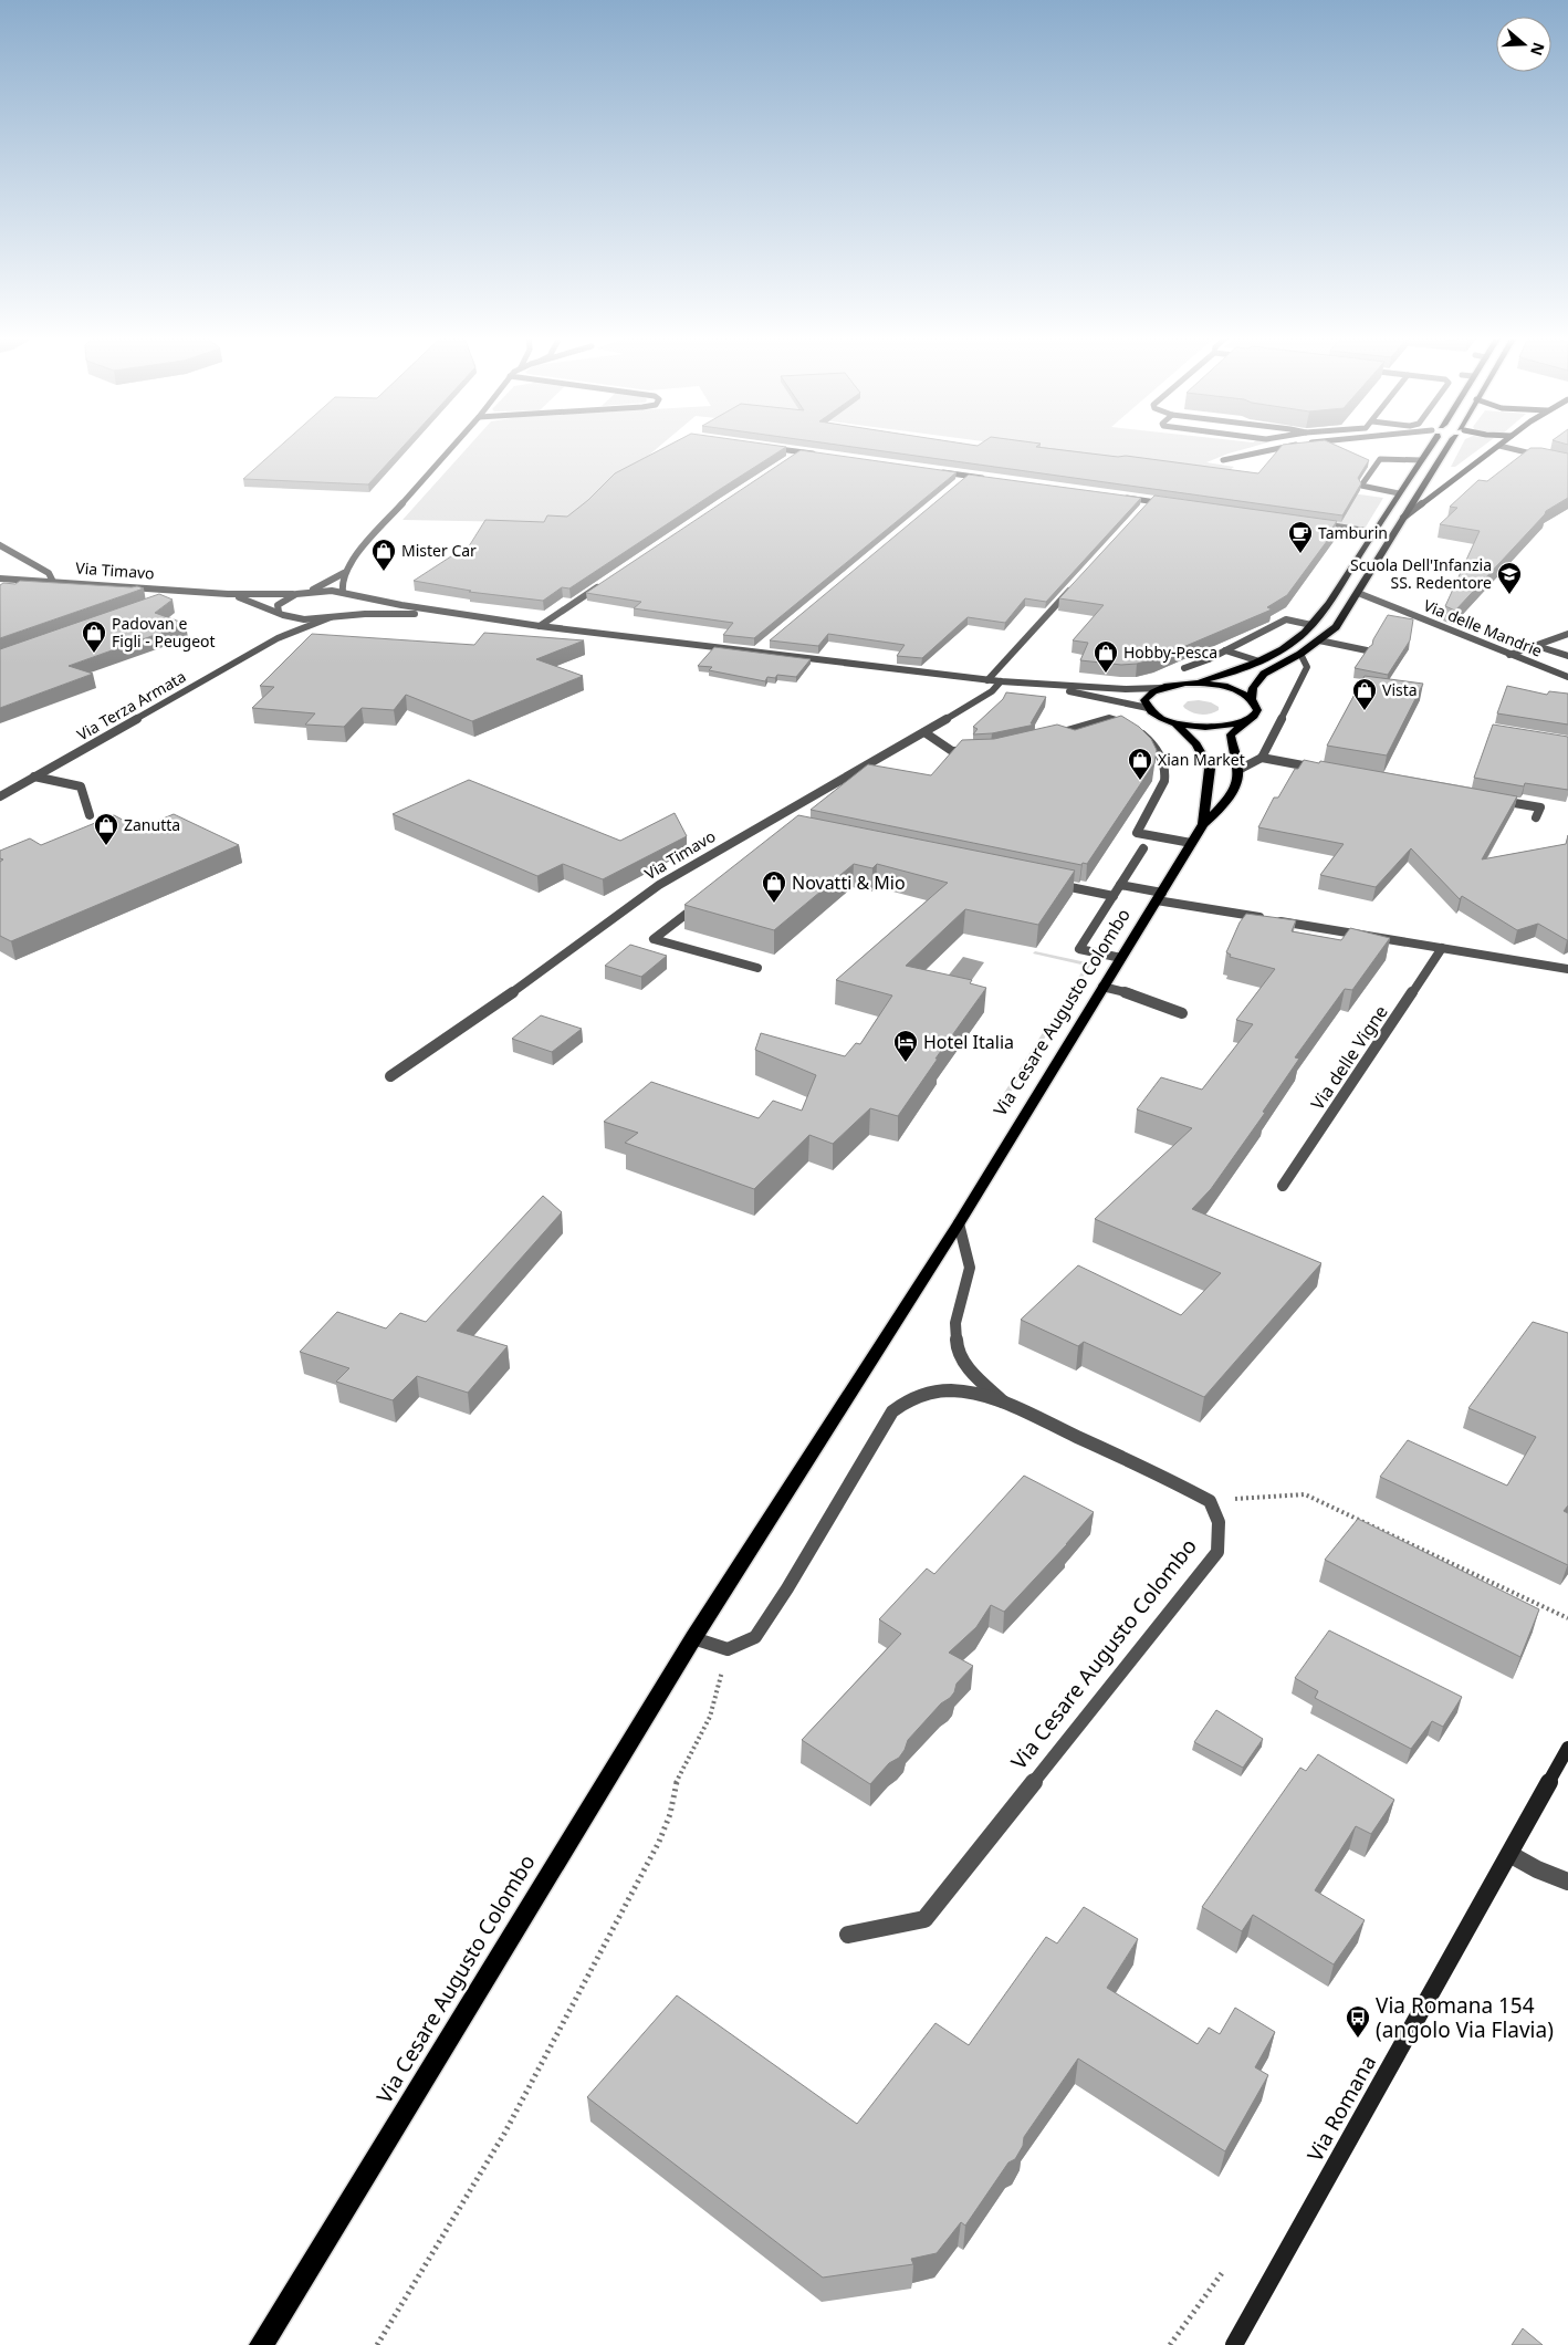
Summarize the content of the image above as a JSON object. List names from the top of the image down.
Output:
{
  "streets": {
    "main road": ["Via Timavo", "Via Cesare Augusto Colombo", "Via Romana"],
    "street": ["Via delle Mandrie", "Via Terza Armata", "Via delle Vigne"]
  },
  "crossings": [
    ["Via Timavo", "Via Terza Armata"],
    ["Via Timavo", "Via Cesare Augusto Colombo"]
  ],
  "places": {
    "cafe": ["Tamburin"],
    "shop": [
      "Mister Car",
      "Padovan e Figli - Peugeot",
      "Hobby-Pesca",
      "Vista",
      "Xian Market",
      "Zanutta",
      "Novatti & Mio"
    ],
    "school or university": ["Scuola Dell'Infanzia SS. Redentore"],
    "hotel": ["Hotel Italia"],
    "bus stop": ["Via Romana 154 (angolo Via Flavia)"]
  },
  "north": "right"
}
